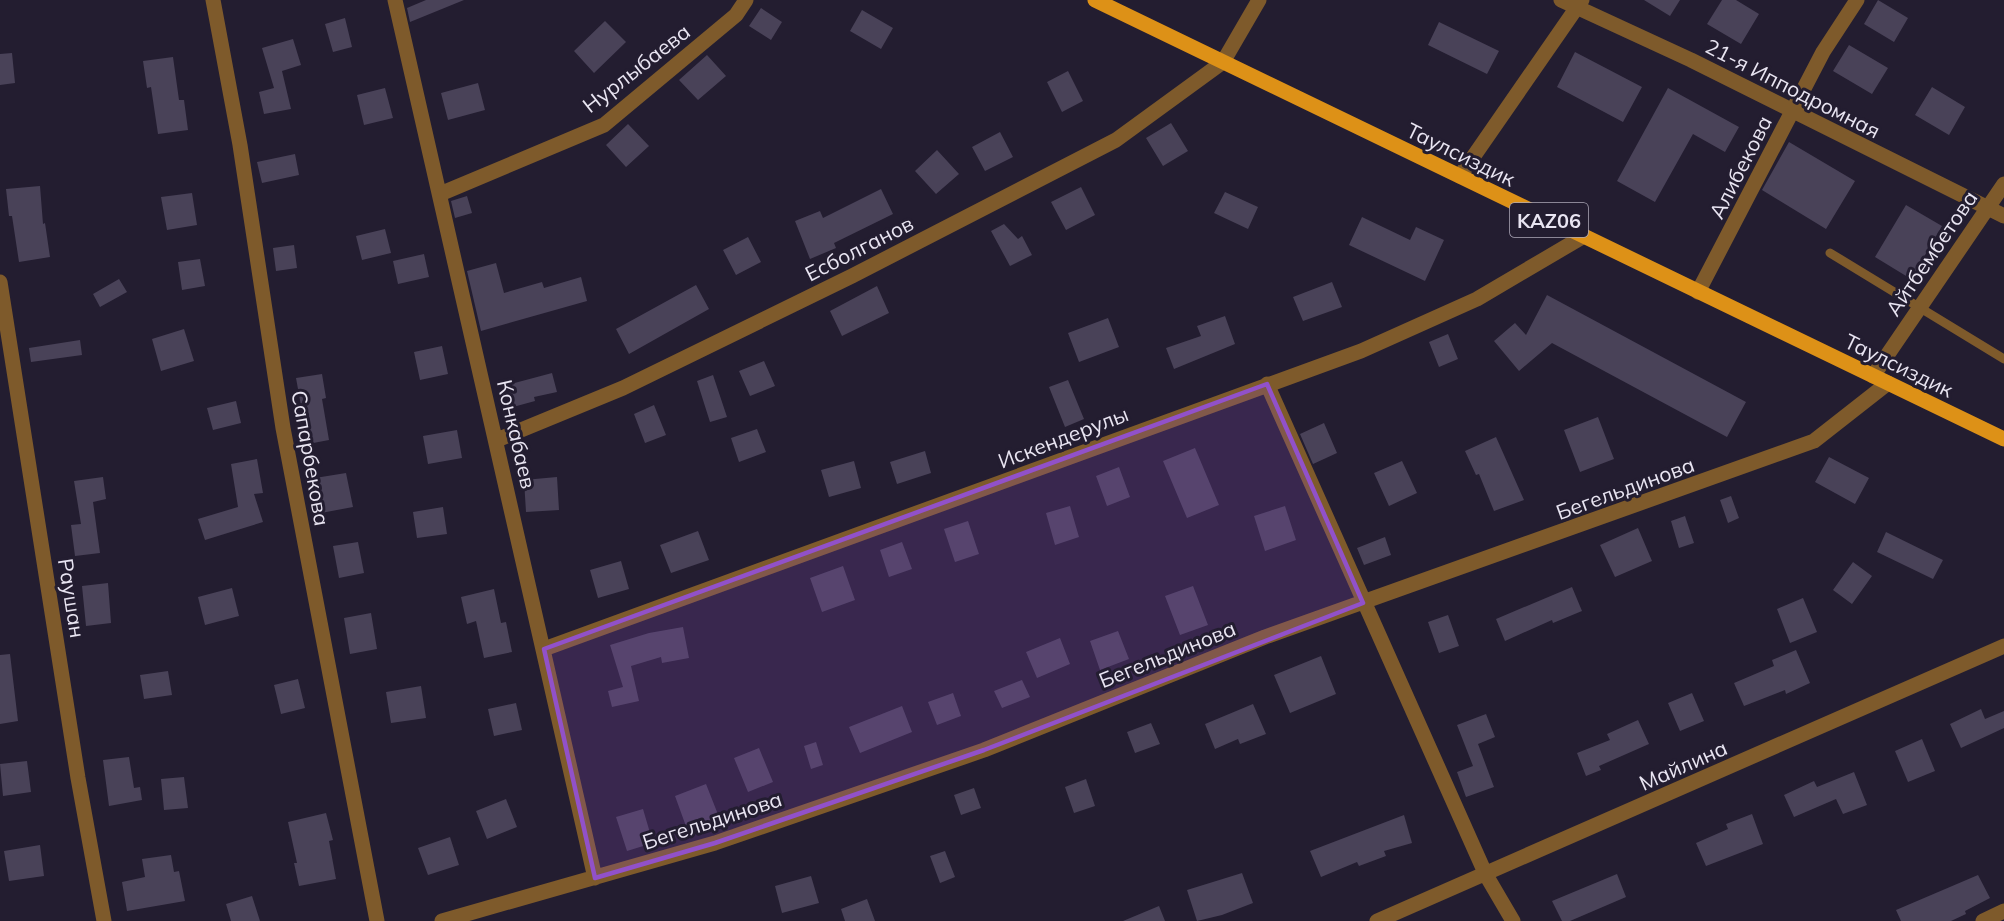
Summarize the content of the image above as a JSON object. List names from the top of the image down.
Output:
{
  "streets": {
    "main road": ["Таулсиздик", "KAZ06"],
    "street": [
      "Нурлыбаева",
      "21-я Ипподромная",
      "Алибекова",
      "Есболганов",
      "Айтбембетова",
      "Конкабаев",
      "Искендерулы",
      "Сапарбекова",
      "Бегельдинова",
      "Раушан",
      "Майлина"
    ]
  },
  "crossings": [
    ["Нурлыбаева", "Конкабаев"],
    ["21-я Ипподромная", "Алибекова"],
    ["21-я Ипподромная", "Айтбембетова"],
    ["Таулсиздик", "Алибекова"],
    ["Таулсиздик", "Есболганов"],
    ["Таулсиздик", "Айтбембетова"],
    ["Таулсиздик", "Искендерулы"],
    ["Таулсиздик", "Бегельдинова"],
    ["Есболганов", "Конкабаев"],
    ["Конкабаев", "Искендерулы"],
    ["Конкабаев", "Бегельдинова"]
  ]
}
